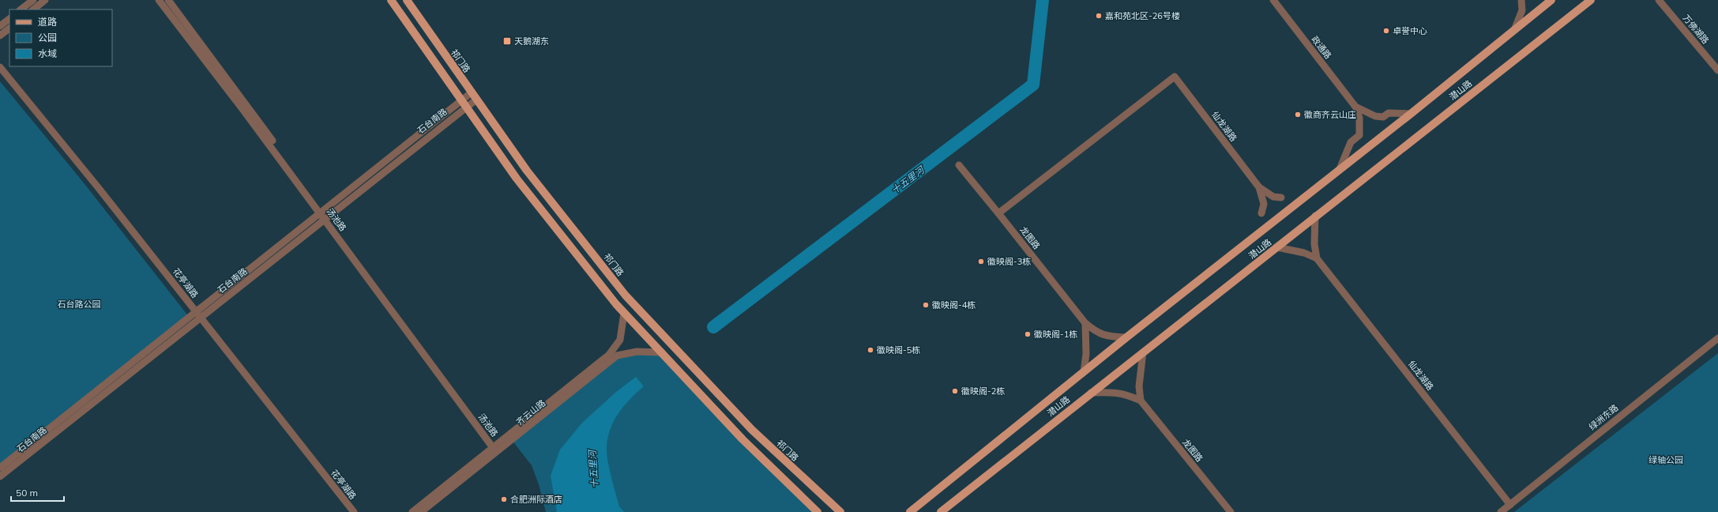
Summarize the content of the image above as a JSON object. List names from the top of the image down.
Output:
{
  "streets": {
    "main road": ["祁门路", "潜山路"],
    "street": [
      "万佛湖路",
      "政通路",
      "石台南路",
      "仙龙湖路",
      "汤池路",
      "龙图路",
      "花亭湖路",
      "齐云山路",
      "绿洲东路"
    ]
  },
  "crossings": [
    ["祁门路", "石台南路"],
    ["潜山路", "龙图路"],
    ["石台南路", "汤池路"],
    ["石台南路", "花亭湖路"],
    ["仙龙湖路", "龙图路"],
    ["仙龙湖路", "绿洲东路"],
    ["汤池路", "齐云山路"]
  ],
  "water": ["十五里河"],
  "parks": ["石台路公园", "绿轴公园"],
  "places": {
    "other": [
      "嘉和苑北区-26号楼",
      "卓誉中心",
      "徽商齐云山庄",
      "徽映阁-3栋",
      "徽映阁-4栋",
      "徽映阁-1栋",
      "徽映阁-5栋",
      "徽映阁-2栋",
      "合肥洲际酒店"
    ],
    "transit": ["天鹅湖东"]
  },
  "legend": ["道路", "公园", "水域"],
  "scale_bar": "50 m"
}
